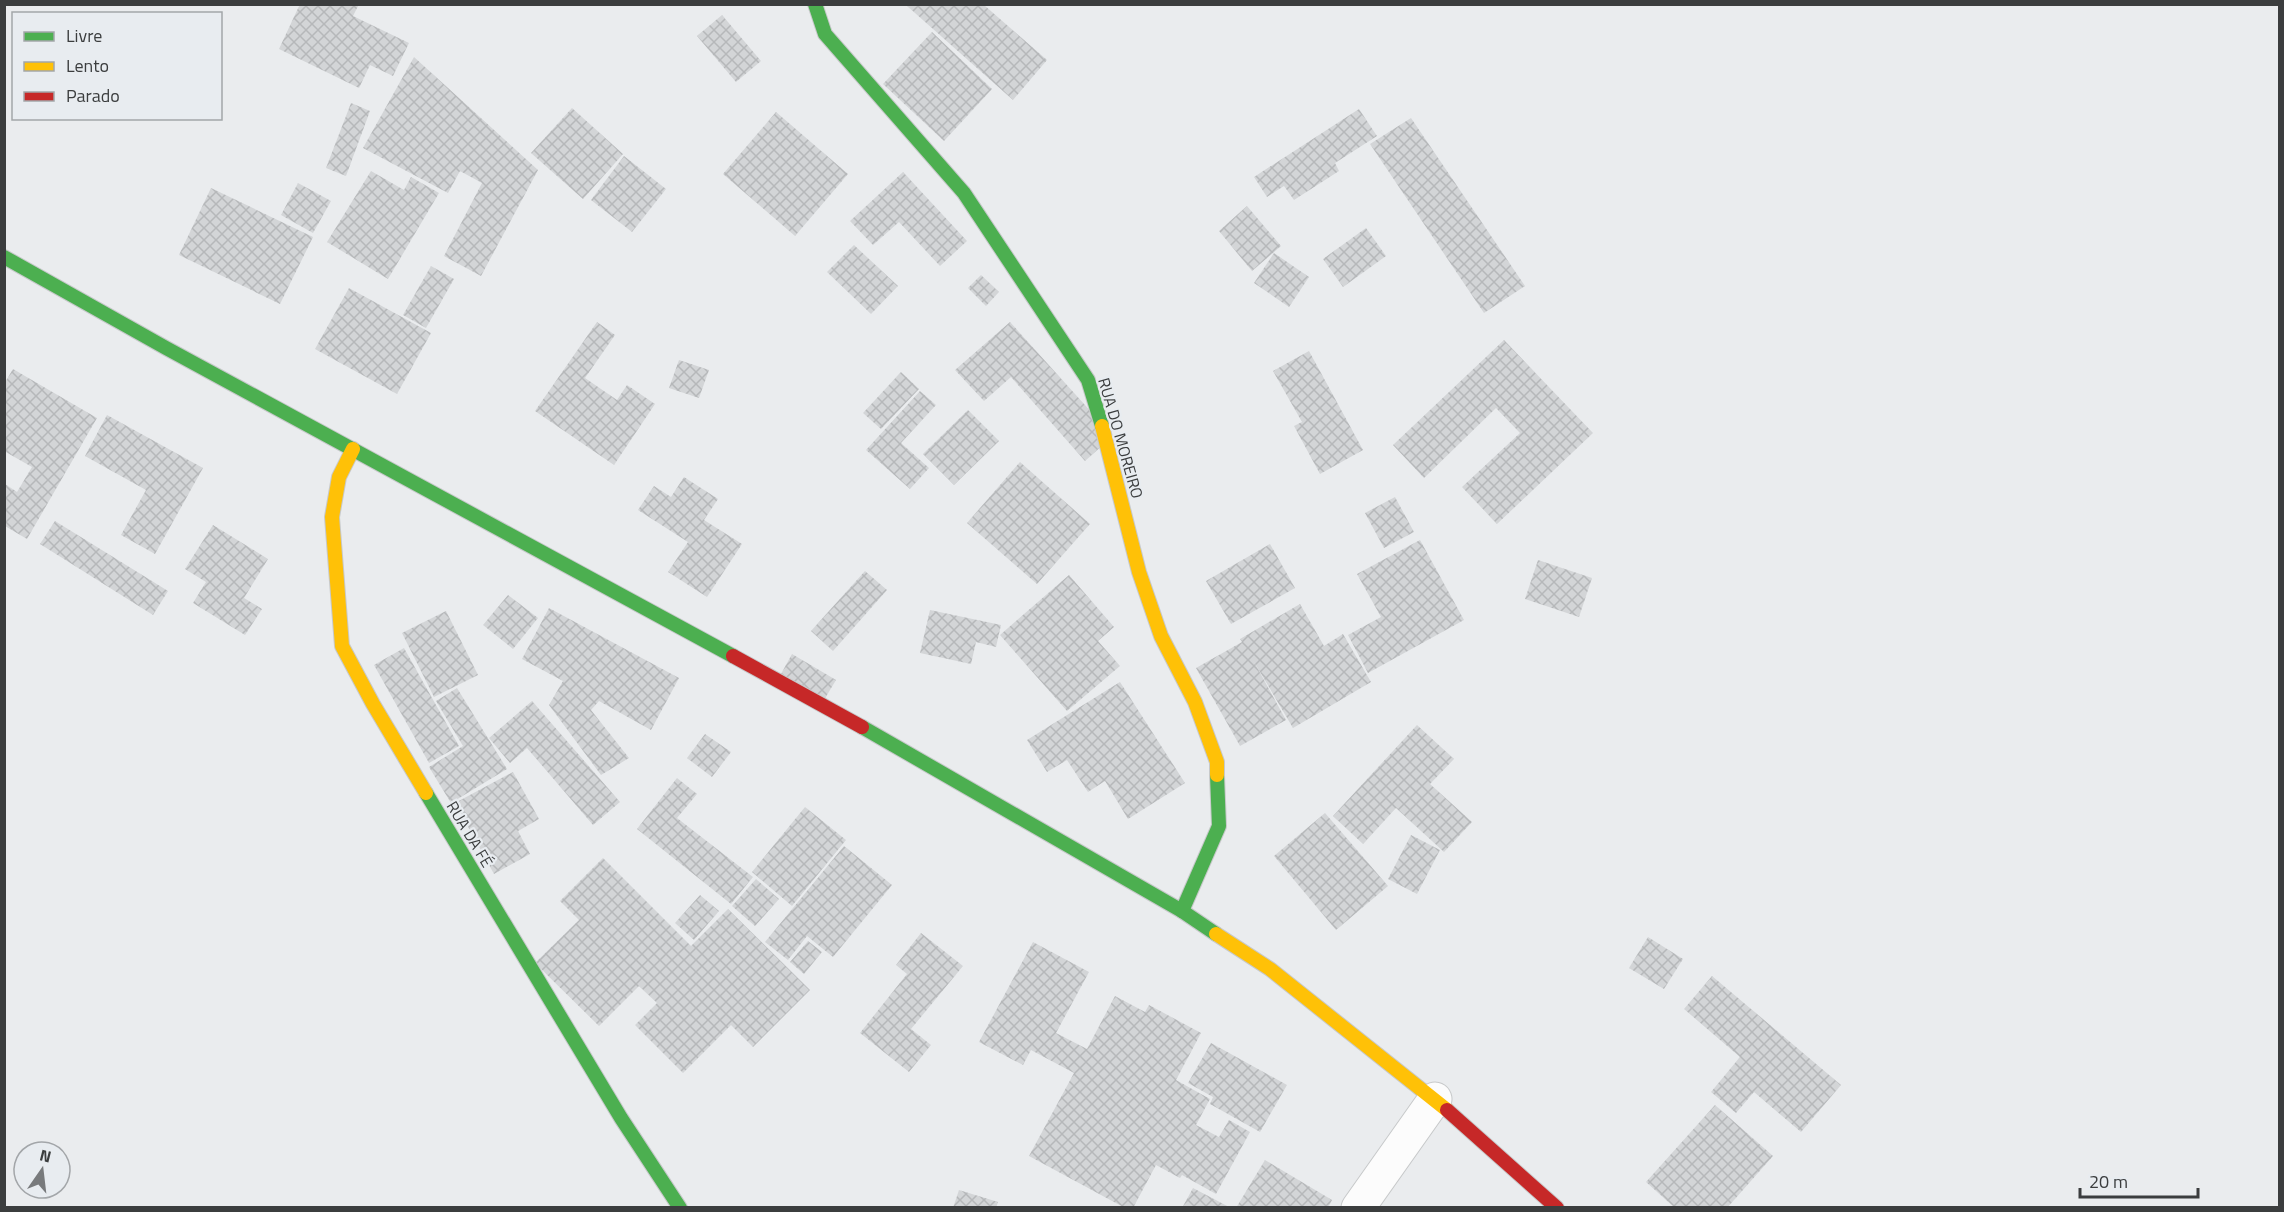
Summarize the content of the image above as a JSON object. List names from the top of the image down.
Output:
{
  "streets": {
    "street": ["RUA DO MOREIRO", "RUA DA FÉ"]
  },
  "legend": ["Livre", "Lento", "Parado"],
  "scale_bar": "20 m",
  "north": "top"
}
